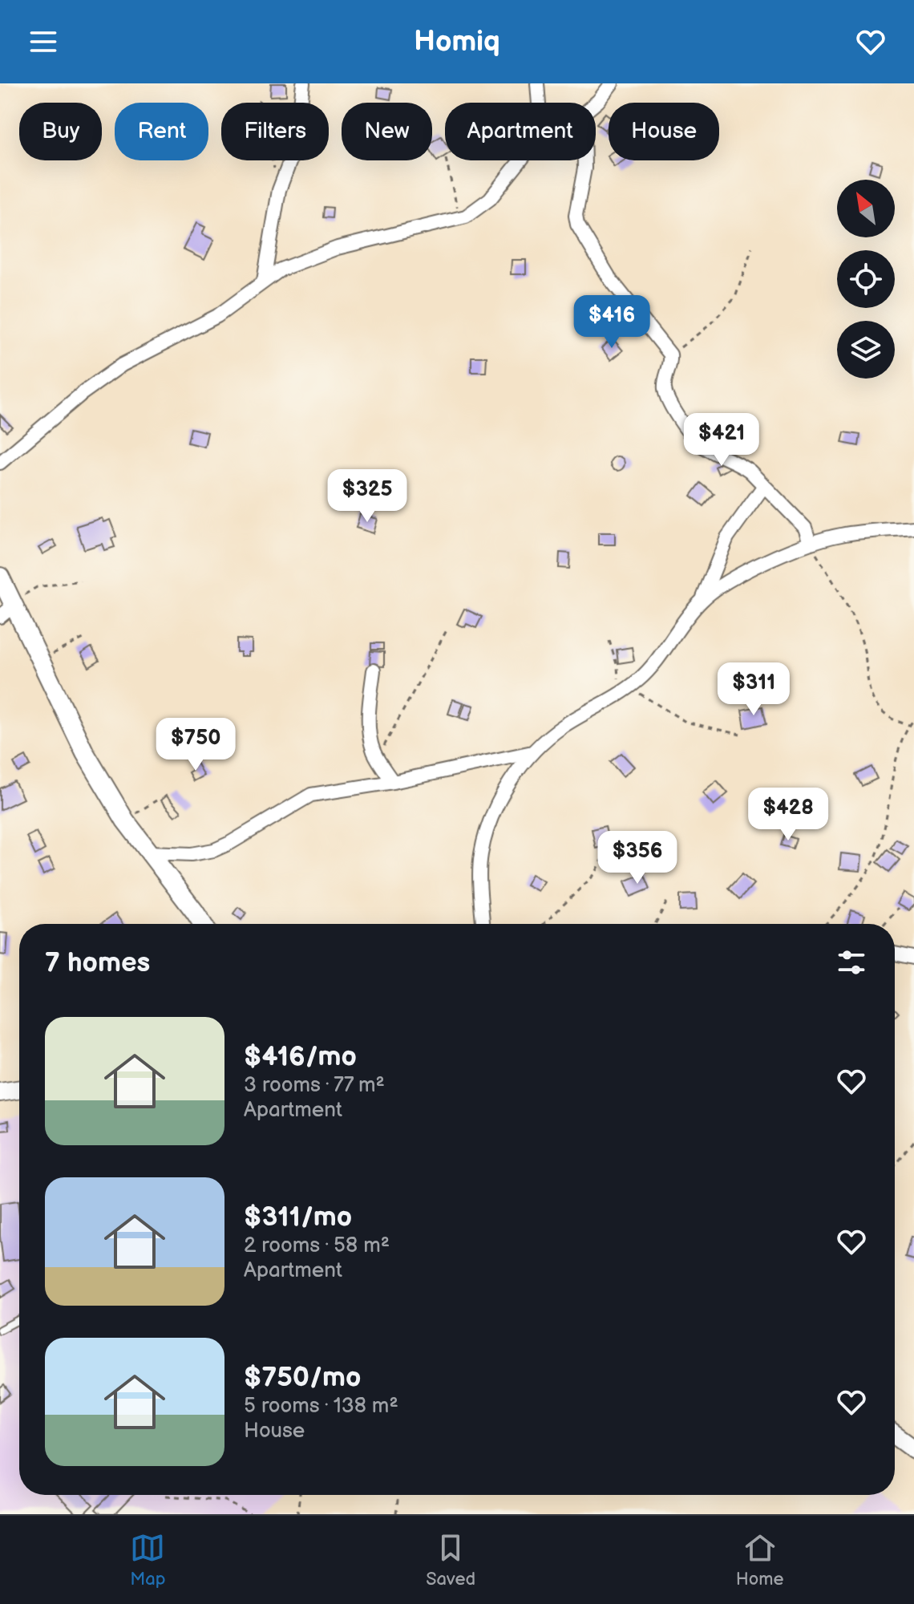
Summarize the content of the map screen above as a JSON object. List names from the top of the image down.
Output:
{
  "north": "top left",
  "page": {
    "header": "Homiq",
    "chip": [
      "Buy",
      "Rent",
      "Filters",
      "New",
      "Apartment",
      "House"
    ],
    "price": [
      "$416",
      "$421",
      "$325",
      "$311",
      "$750",
      "$428",
      "$356"
    ],
    "heading": "7 homes",
    "list": [
      {
        "name": "$416/mo",
        "note": "3 rooms · 77 m² · Apartment"
      },
      {
        "name": "$311/mo",
        "note": "2 rooms · 58 m² · Apartment"
      },
      {
        "name": "$750/mo",
        "note": "5 rooms · 138 m² · House"
      }
    ],
    "tabs": ["Map", "Saved", "Home"]
  }
}
